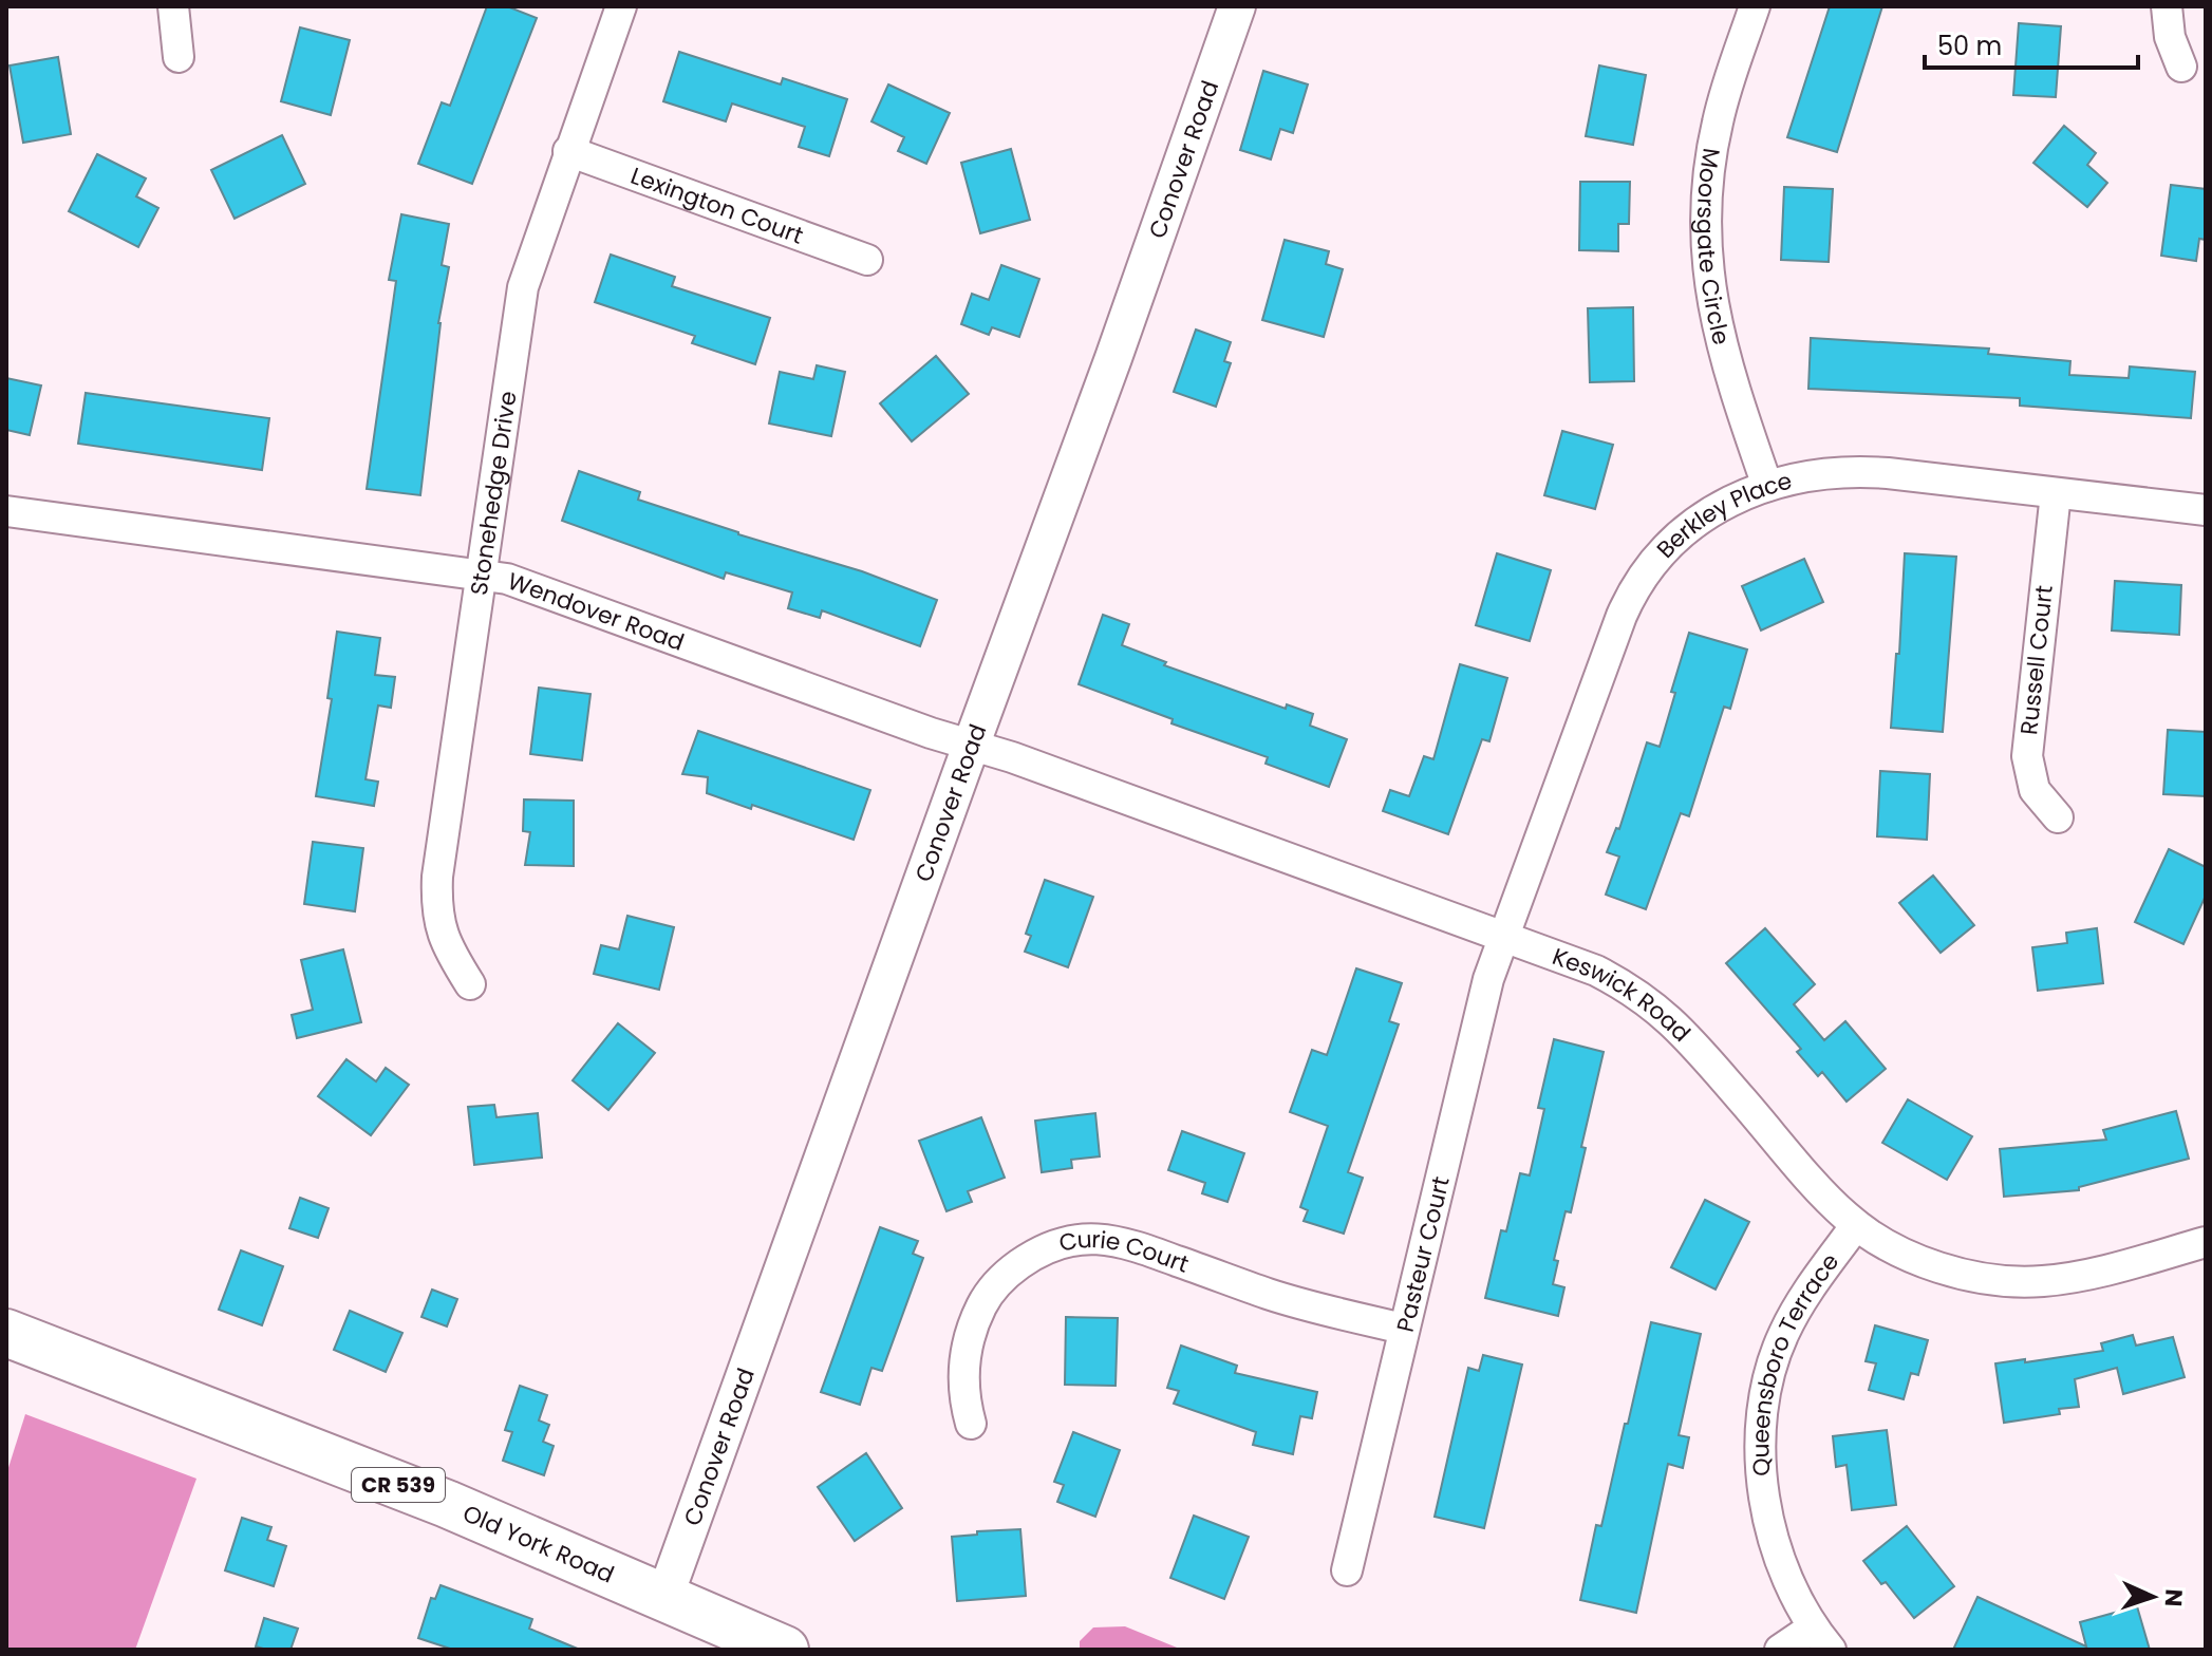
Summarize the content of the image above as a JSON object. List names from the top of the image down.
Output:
{
  "streets": {
    "main road": ["CR 539", "Old York Road"],
    "street": [
      "Conover Road",
      "Lexington Court",
      "Moorsgate Circle",
      "Stonehedge Drive",
      "Berkley Place",
      "Wendover Road",
      "Russell Court",
      "Keswick Road",
      "Pasteur Court",
      "Curie Court",
      "Queensboro Terrace"
    ]
  },
  "crossings": [
    ["Conover Road", "Wendover Road"],
    ["Conover Road", "Keswick Road"],
    ["Conover Road", "Old York Road"],
    ["Lexington Court", "Stonehedge Drive"],
    ["Moorsgate Circle", "Berkley Place"],
    ["Stonehedge Drive", "Wendover Road"],
    ["Berkley Place", "Russell Court"],
    ["Berkley Place", "Keswick Road"],
    ["Berkley Place", "Pasteur Court"],
    ["Wendover Road", "Keswick Road"],
    ["Keswick Road", "Pasteur Court"],
    ["Keswick Road", "Queensboro Terrace"],
    ["Pasteur Court", "Curie Court"]
  ],
  "scale_bar": "50 m",
  "north": "right"
}
